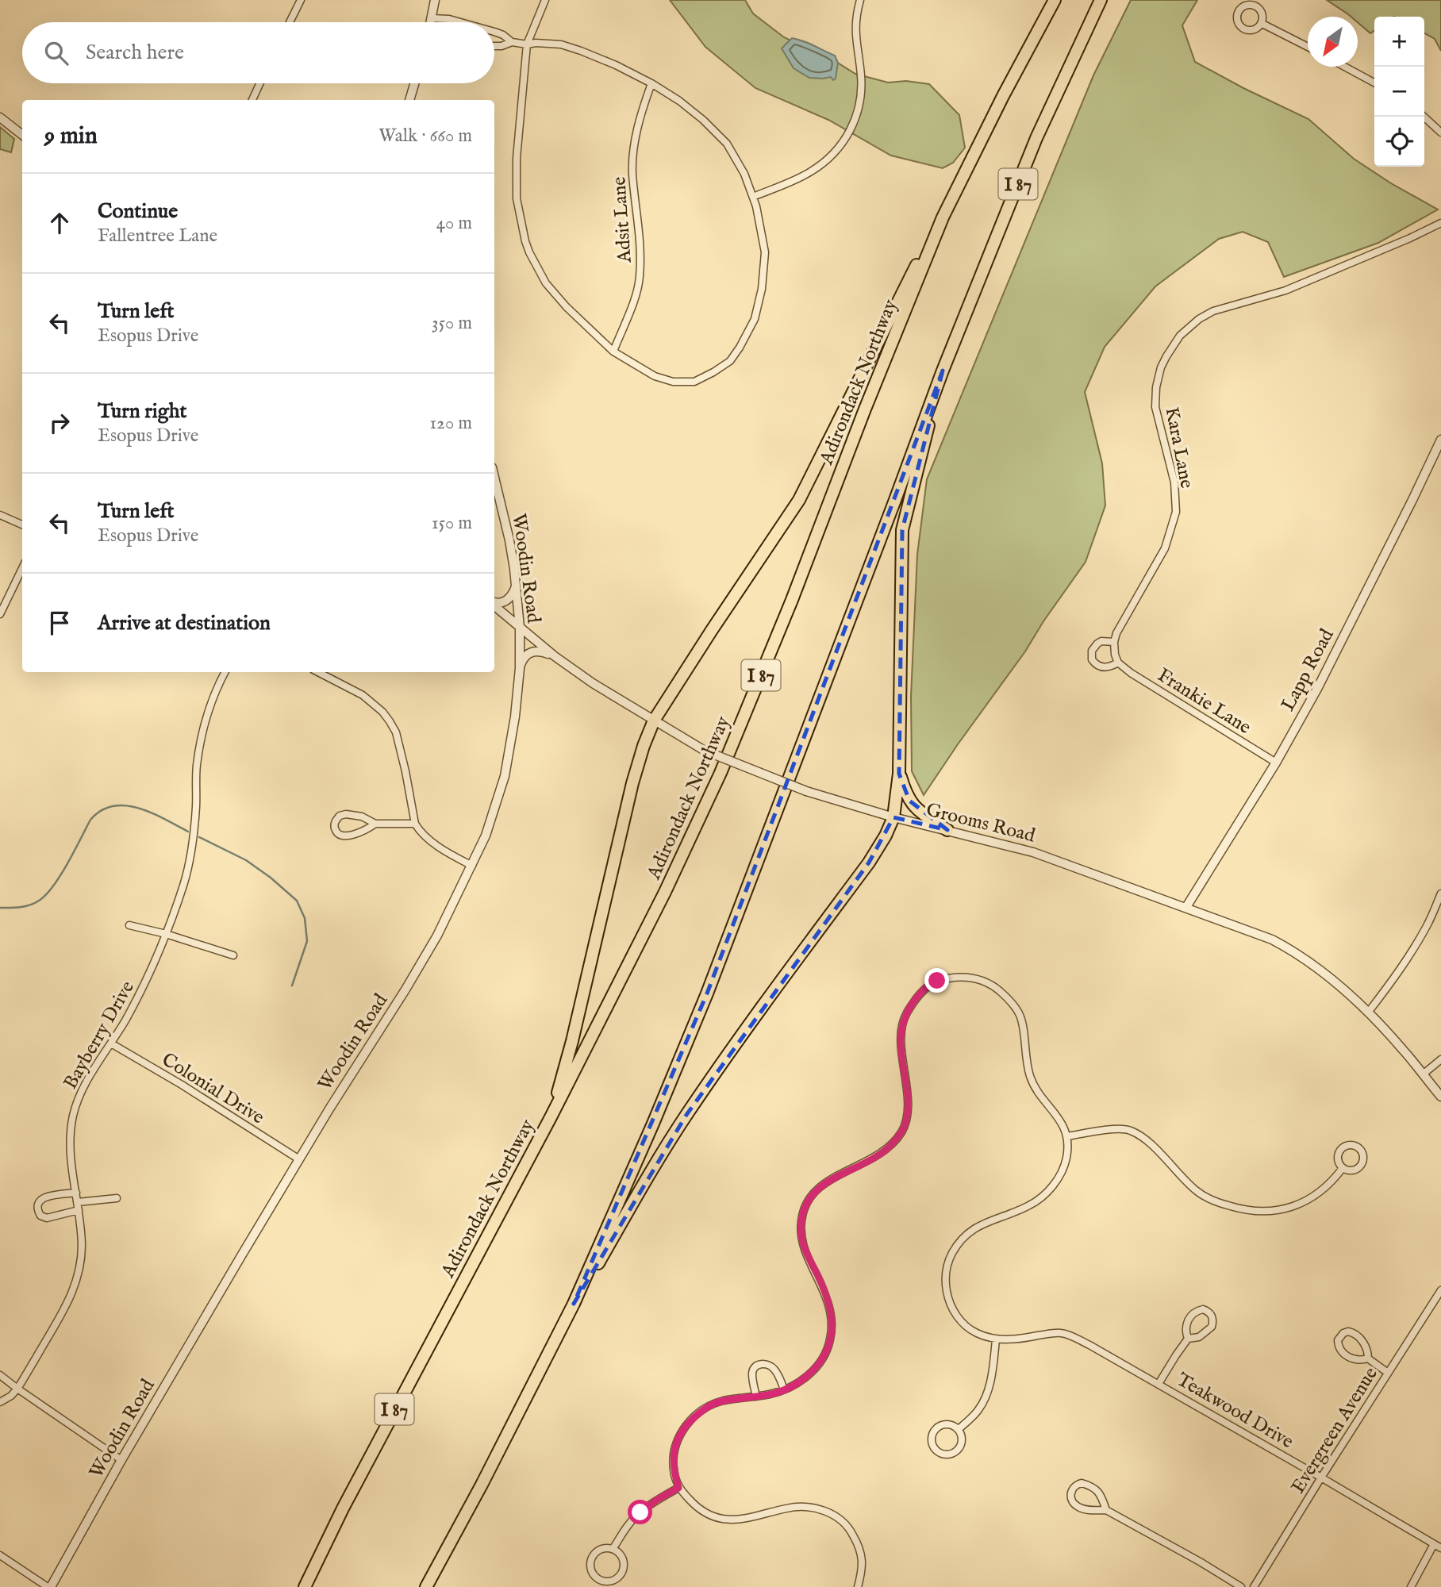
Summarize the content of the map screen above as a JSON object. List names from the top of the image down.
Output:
{
  "streets": {
    "highway": ["I 87", "Adirondack Northway"],
    "street": [
      "Adsit Lane",
      "Kara Lane",
      "Woodin Road",
      "Lapp Road",
      "Frankie Lane",
      "Grooms Road",
      "Bayberry Drive",
      "Colonial Drive",
      "Teakwood Drive",
      "Evergreen Avenue"
    ]
  },
  "crossings": [
    ["Kara Lane", "Frankie Lane"],
    ["Woodin Road", "Grooms Road"],
    ["Woodin Road", "Colonial Drive"],
    ["Lapp Road", "Frankie Lane"],
    ["Lapp Road", "Grooms Road"],
    ["Bayberry Drive", "Colonial Drive"],
    ["Teakwood Drive", "Evergreen Avenue"]
  ],
  "north": "bottom left",
  "page": {
    "map_buttons": ["+", "−"],
    "search": "Search here",
    "heading": ["9 min", "Walk · 660 m"],
    "list": [
      ["Continue", "Fallentree Lane", "40 m"],
      ["Turn left", "Esopus Drive", "350 m"],
      ["Turn right", "Esopus Drive", "120 m"],
      ["Turn left", "Esopus Drive", "150 m"],
      "Arrive at destination"
    ]
  }
}
